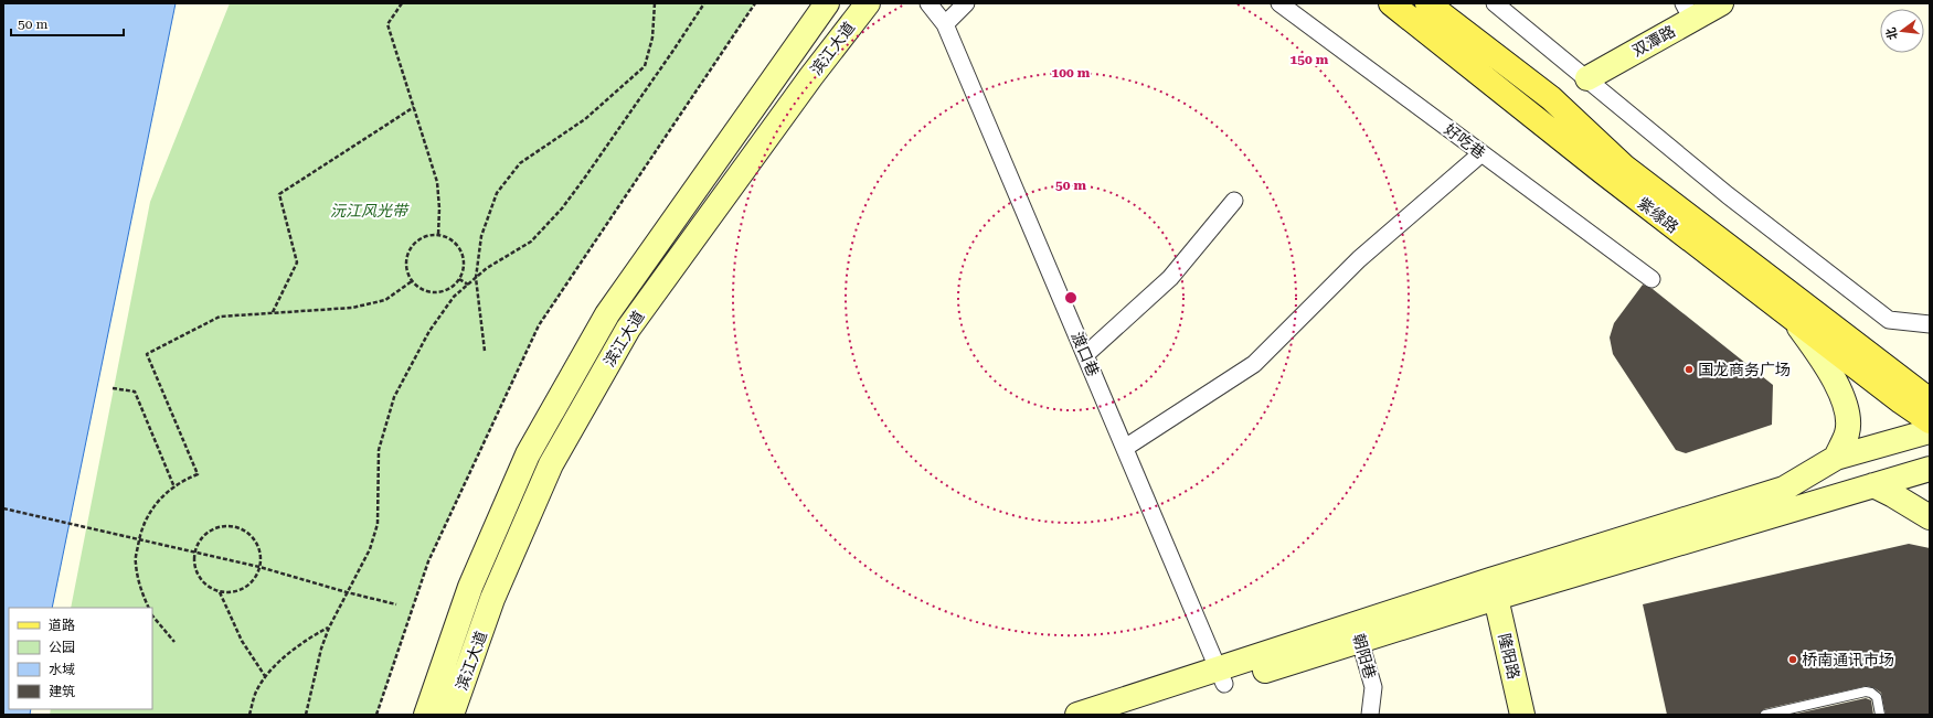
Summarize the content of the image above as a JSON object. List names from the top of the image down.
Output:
{
  "streets": {
    "main road": ["紫缘路"],
    "street": [
      "双潭路",
      "滨江大道",
      "好吃巷",
      "渡口巷",
      "朝阳巷",
      "隆阳路"
    ]
  },
  "parks": ["沅江风光带"],
  "places": ["国龙商务广场", "桥南通讯市场"],
  "legend": [
    "道路",
    "公园",
    "水域",
    "建筑"
  ],
  "scale_bar": "50 m",
  "north": "left",
  "rings": ["150 m", "100 m", "50 m"]
}
